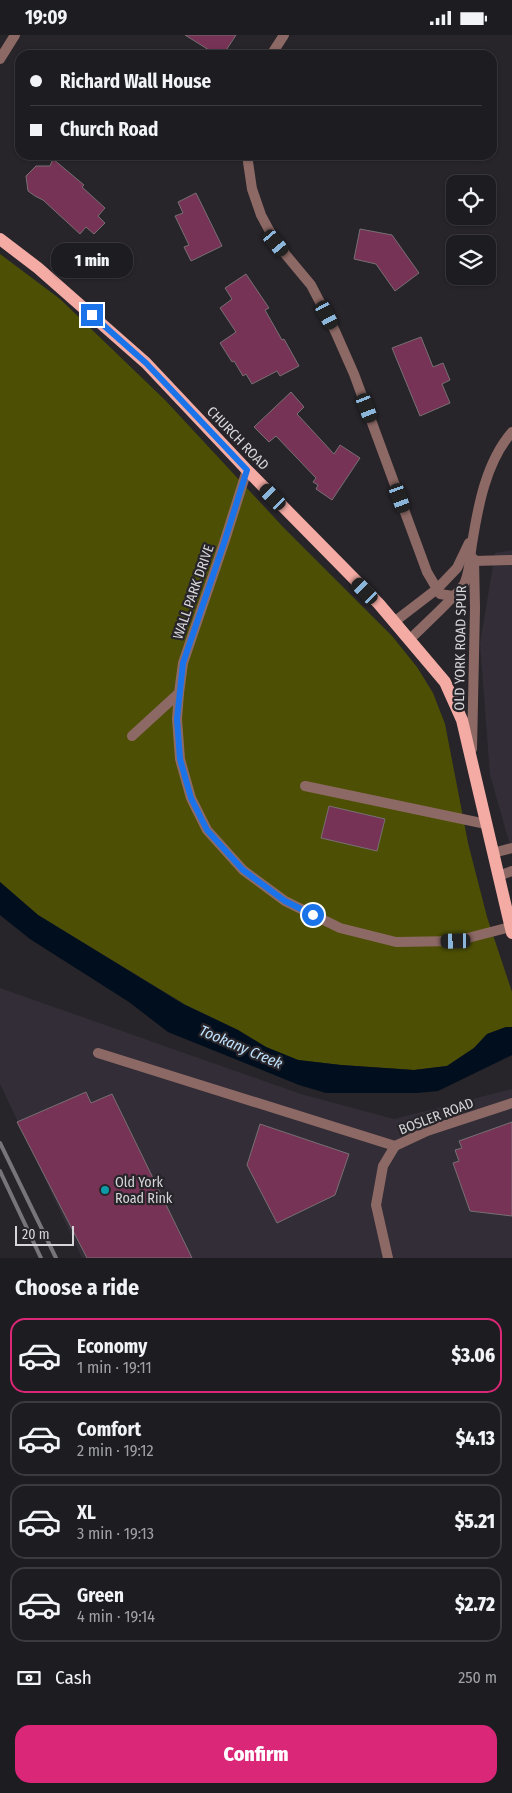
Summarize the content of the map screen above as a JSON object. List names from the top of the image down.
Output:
{
  "streets": {
    "main road": ["CHURCH ROAD"],
    "street": ["WALL PARK DRIVE", "OLD YORK ROAD SPUR", "BOSLER ROAD"]
  },
  "crossings": [
    ["CHURCH ROAD", "WALL PARK DRIVE"],
    ["CHURCH ROAD", "OLD YORK ROAD SPUR"]
  ],
  "water": ["Tookany Creek"],
  "places": ["Old York Road Rink"],
  "scale_bar": "20 m",
  "page": {
    "status": "19:09",
    "banner": ["Richard Wall House", "Church Road"],
    "bubble": "1 min",
    "scale": "20 m",
    "heading": "Choose a ride",
    "list": [
      {
        "name": "Economy",
        "note": "1 min · 19:11",
        "value": "$3.06"
      },
      {
        "name": "Comfort",
        "note": "2 min · 19:12",
        "value": "$4.13"
      },
      {
        "name": "XL",
        "note": "3 min · 19:13",
        "value": "$5.21"
      },
      {
        "name": "Green",
        "note": "4 min · 19:14",
        "value": "$2.72"
      }
    ],
    "pay": ["Cash", "250 m"],
    "buttons": "Confirm"
  }
}
